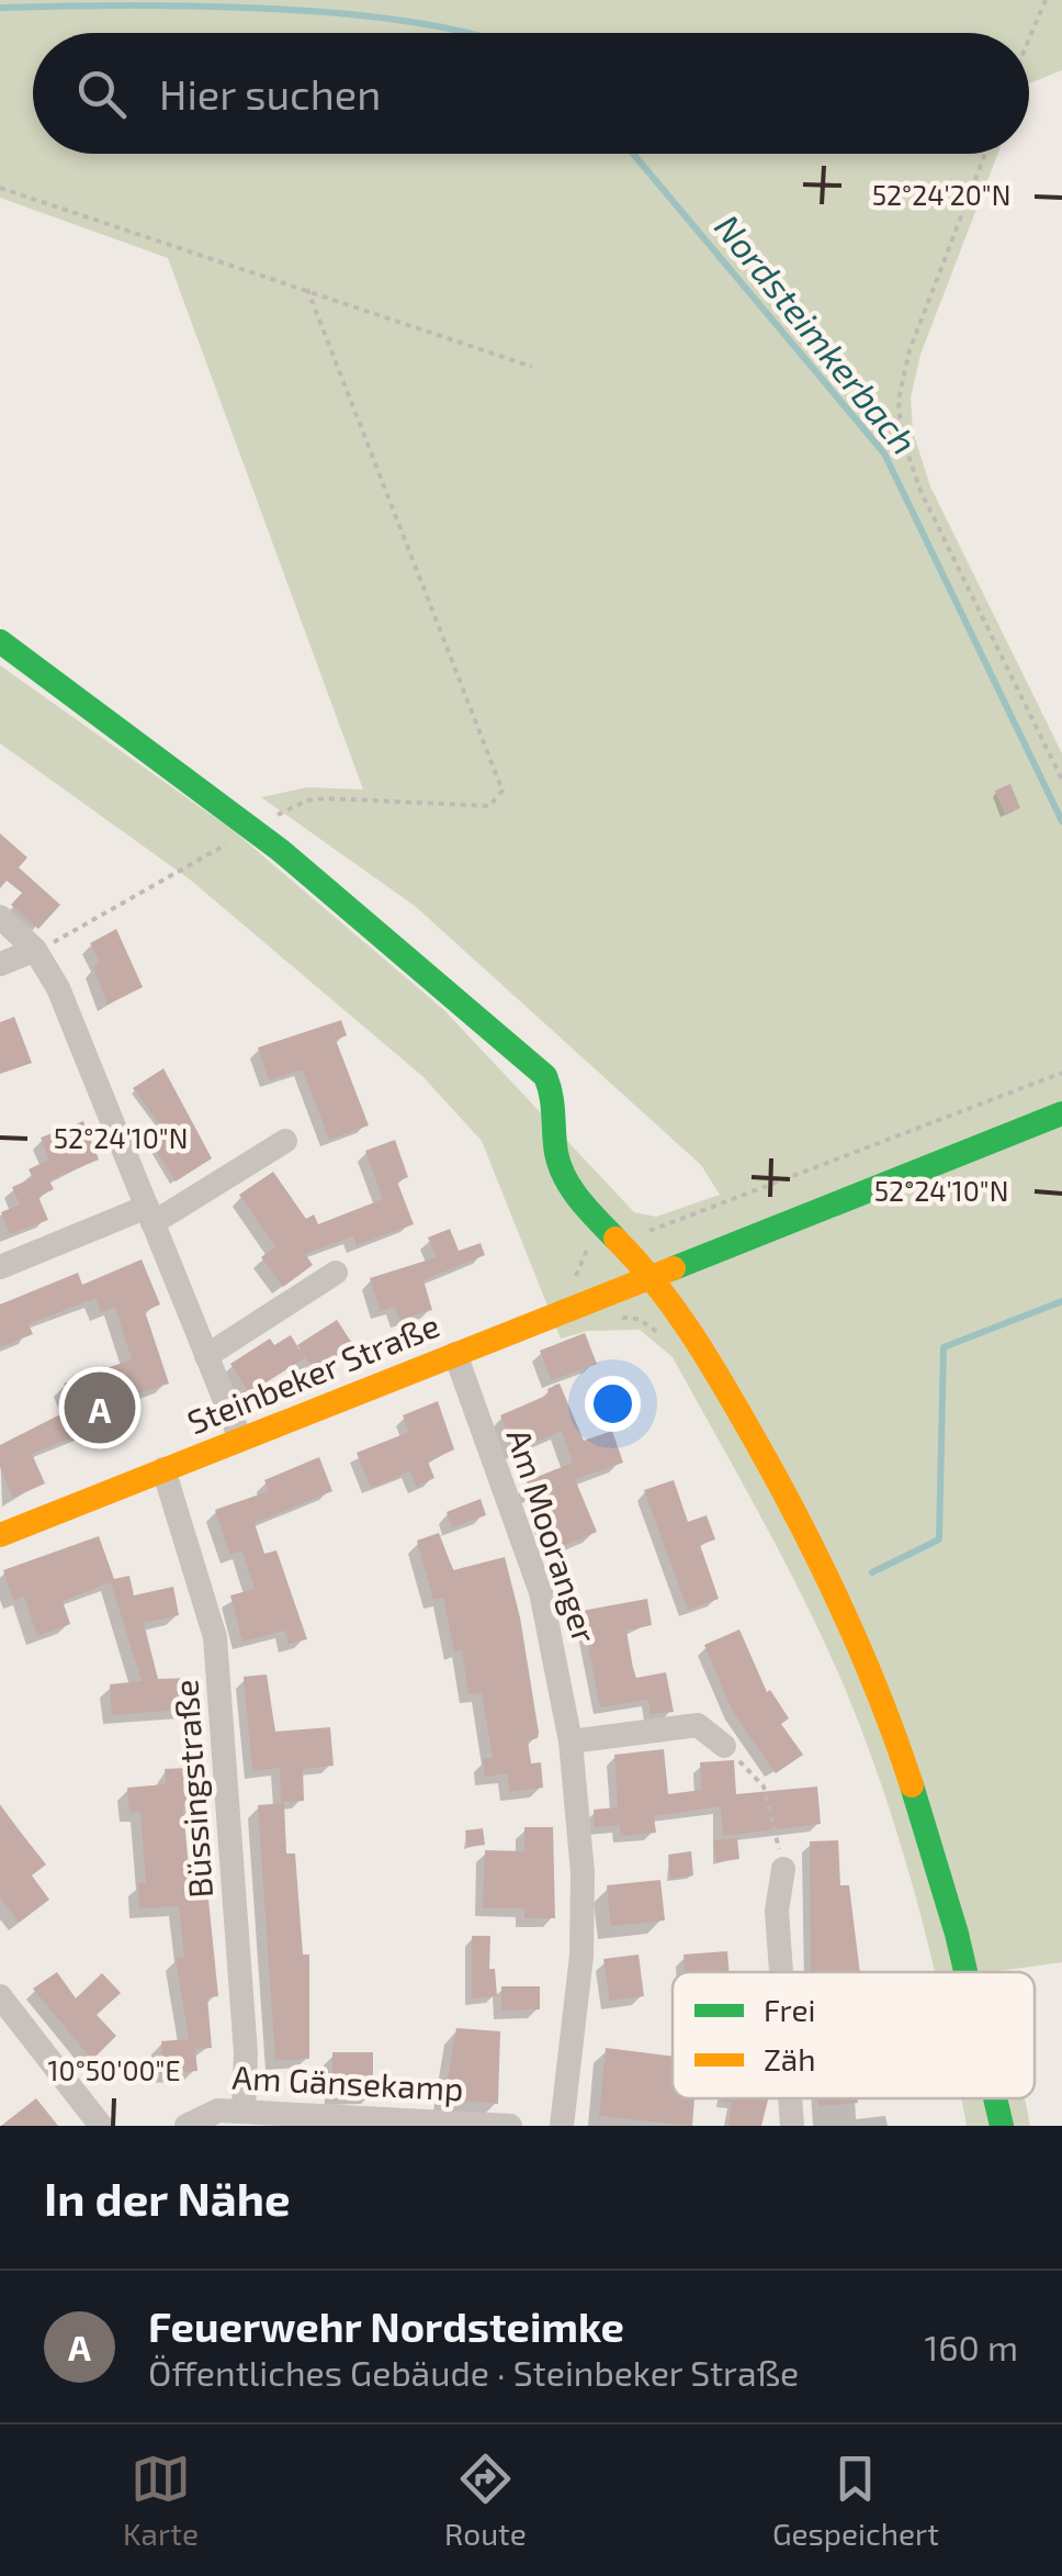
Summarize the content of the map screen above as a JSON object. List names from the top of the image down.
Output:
{
  "streets": {
    "street": [
      "Steinbeker Straße",
      "Am Mooranger",
      "Büssingstraße",
      "Am Gänsekamp"
    ]
  },
  "crossings": [
    ["Steinbeker Straße", "Am Mooranger"],
    ["Steinbeker Straße", "Büssingstraße"],
    ["Büssingstraße", "Am Gänsekamp"]
  ],
  "water": ["Nordsteimkerbach"],
  "legend": ["Frei", "Zäh"],
  "page": {
    "search": "Hier suchen",
    "pins": "A",
    "heading": "In der Nähe",
    "list": [
      {
        "mark": "A",
        "name": "Feuerwehr Nordsteimke",
        "note": "Öffentliches Gebäude · Steinbeker Straße",
        "value": "160 m"
      }
    ],
    "nav": ["Karte", "Route", "Gespeichert"]
  },
  "coordinates": ["52°24'20\"N", "52°24'10\"N", "10°50'00\"E"]
}
